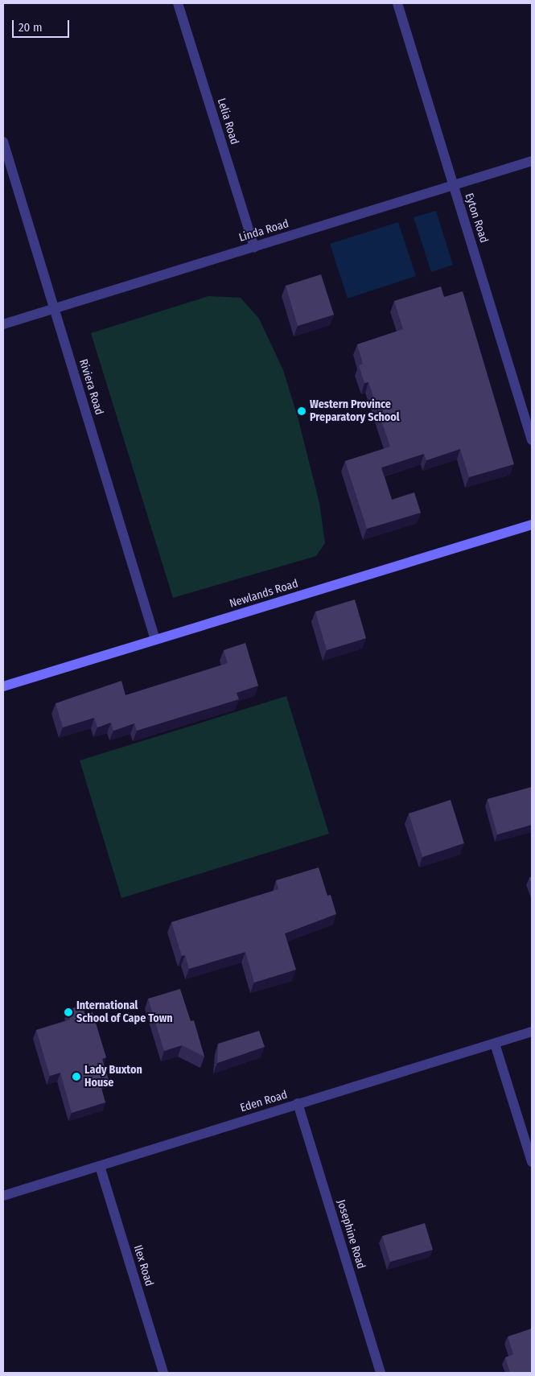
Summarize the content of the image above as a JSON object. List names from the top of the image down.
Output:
{
  "streets": {
    "main road": ["Newlands Road"],
    "street": [
      "Lelia Road",
      "Eyton Road",
      "Linda Road",
      "Riviera Road",
      "Eden Road",
      "Josephine Road",
      "Ilex Road"
    ]
  },
  "crossings": [
    ["Lelia Road", "Linda Road"],
    ["Eyton Road", "Linda Road"],
    ["Linda Road", "Riviera Road"],
    ["Riviera Road", "Newlands Road"],
    ["Eden Road", "Josephine Road"],
    ["Eden Road", "Ilex Road"]
  ],
  "places": ["Western Province Preparatory School", "International School of Cape Town", "Lady Buxton House"],
  "scale_bar": "20 m"
}
